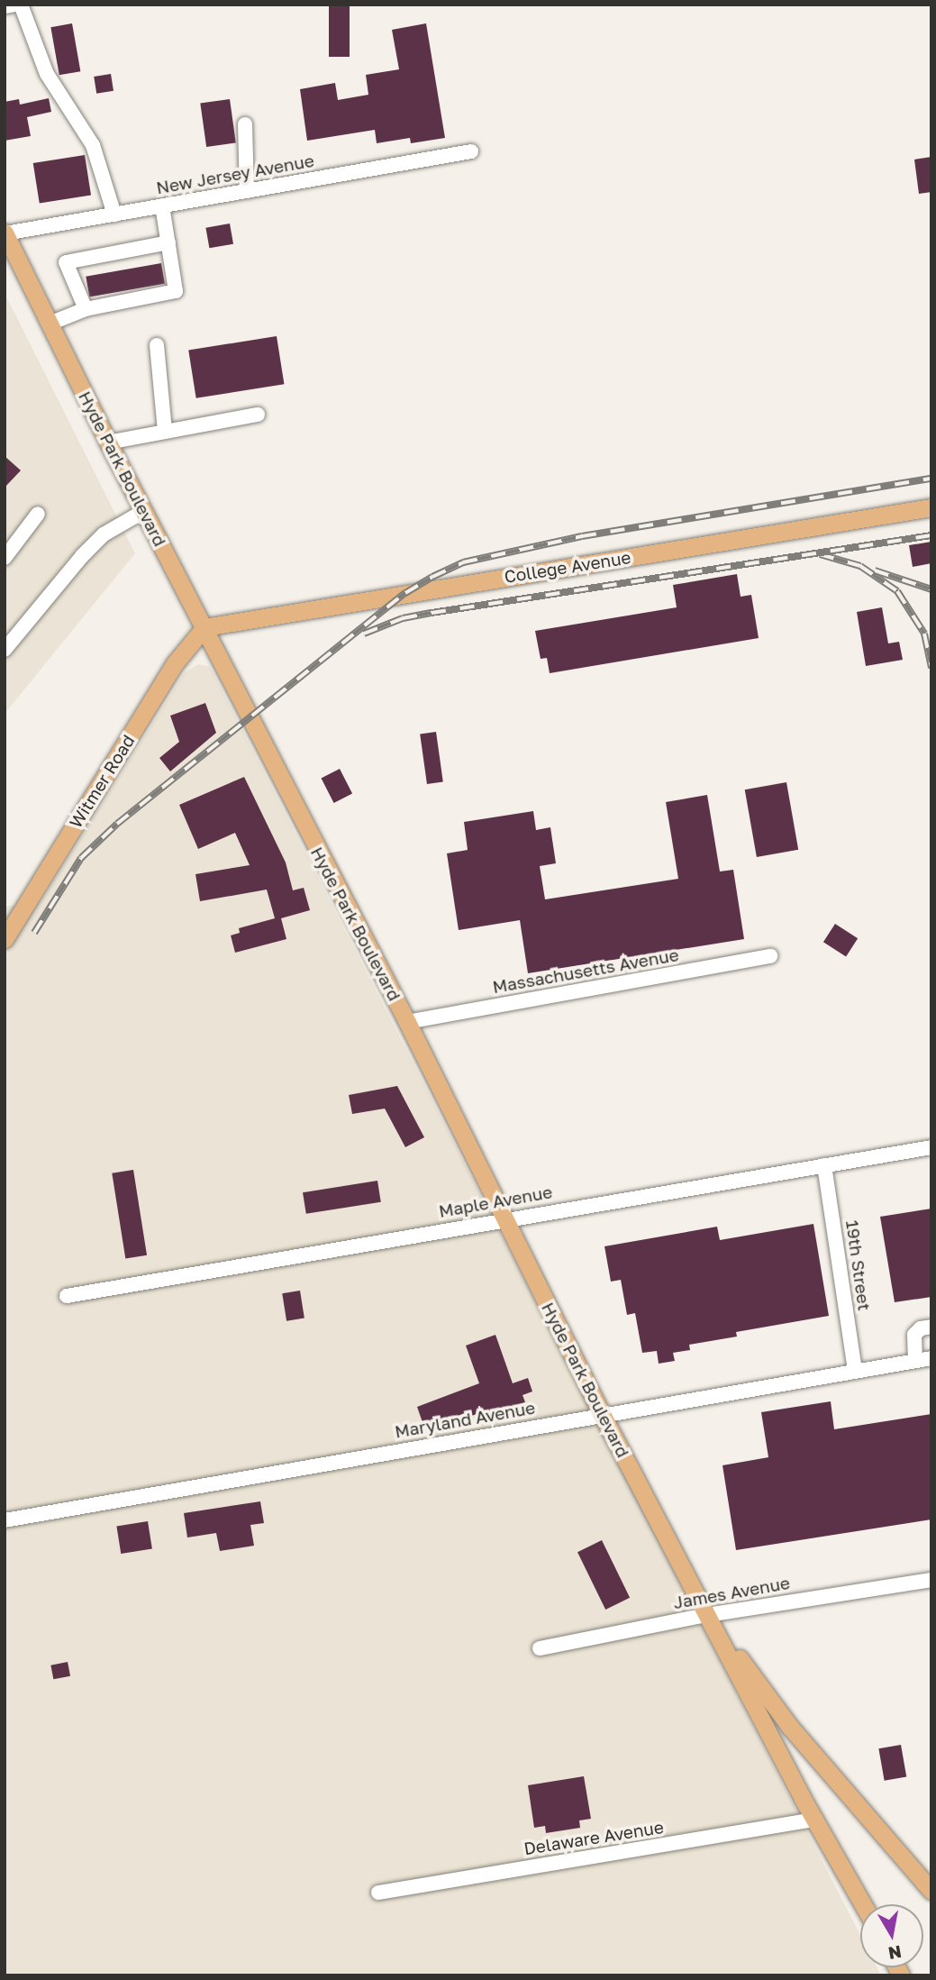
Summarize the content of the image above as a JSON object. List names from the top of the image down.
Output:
{
  "streets": {
    "main road": ["Hyde Park Boulevard", "College Avenue", "Witmer Road"],
    "street": [
      "New Jersey Avenue",
      "Massachusetts Avenue",
      "Maple Avenue",
      "19th Street",
      "Maryland Avenue",
      "James Avenue",
      "Delaware Avenue"
    ]
  },
  "crossings": [
    ["New Jersey Avenue", "Hyde Park Boulevard"],
    ["Hyde Park Boulevard", "College Avenue"],
    ["Hyde Park Boulevard", "Witmer Road"],
    ["Hyde Park Boulevard", "Massachusetts Avenue"],
    ["Hyde Park Boulevard", "Maple Avenue"],
    ["Hyde Park Boulevard", "Maryland Avenue"],
    ["Hyde Park Boulevard", "James Avenue"],
    ["Hyde Park Boulevard", "Delaware Avenue"],
    ["College Avenue", "Witmer Road"],
    ["Maple Avenue", "19th Street"],
    ["19th Street", "Maryland Avenue"]
  ],
  "north": "bottom"
}
